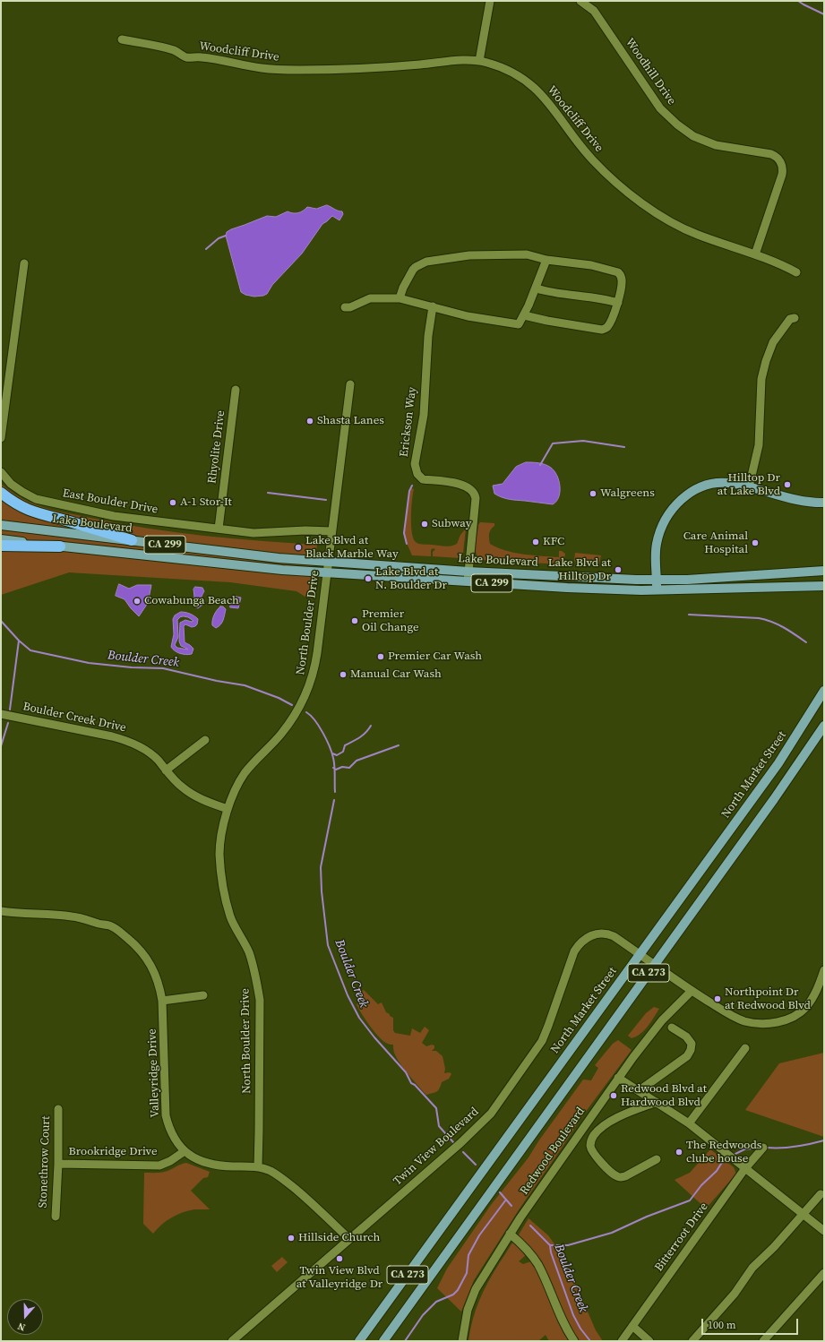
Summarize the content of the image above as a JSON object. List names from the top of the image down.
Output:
{
  "streets": {
    "main road": [
      "Lake Boulevard",
      "CA 299",
      "North Market Street",
      "CA 273"
    ],
    "street": [
      "Woodcliff Drive",
      "Woodhill Drive",
      "Erickson Way",
      "Rhyolite Drive",
      "East Boulder Drive",
      "North Boulder Drive",
      "Boulder Creek Drive",
      "Valleyridge Drive",
      "Twin View Boulevard",
      "Redwood Boulevard",
      "Brookridge Drive",
      "Stonethrow Court",
      "Bitterroot Drive"
    ]
  },
  "crossings": [
    ["Woodcliff Drive", "Woodhill Drive"],
    ["Erickson Way", "Lake Boulevard"],
    ["Rhyolite Drive", "East Boulder Drive"],
    ["East Boulder Drive", "North Boulder Drive"],
    ["Lake Boulevard", "North Boulder Drive"],
    ["North Boulder Drive", "Boulder Creek Drive"],
    ["North Boulder Drive", "Valleyridge Drive"],
    ["North Market Street", "Twin View Boulevard"],
    ["CA 273", "Twin View Boulevard"],
    ["Valleyridge Drive", "Twin View Boulevard"],
    ["Valleyridge Drive", "Brookridge Drive"],
    ["Twin View Boulevard", "Redwood Boulevard"],
    ["Brookridge Drive", "Stonethrow Court"]
  ],
  "water": ["Boulder Creek"],
  "places": [
    "Shasta Lanes",
    "Hilltop Dr at Lake Blvd",
    "Walgreens",
    "A-1 Stor-It",
    "Subway",
    "KFC",
    "Care Animal Hospital",
    "Lake Blvd at Black Marble Way",
    "Lake Blvd at Hilltop Dr",
    "Lake Blvd at N. Boulder Dr",
    "Cowabunga Beach",
    "Premier Oil Change",
    "Premier Car Wash",
    "Manual Car Wash",
    "Northpoint Dr at Redwood Blvd",
    "Redwood Blvd at Hardwood Blvd",
    "The Redwoods clube house",
    "Hillside Church",
    "Twin View Blvd at Valleyridge Dr"
  ],
  "scale_bar": "100 m",
  "north": "bottom"
}
